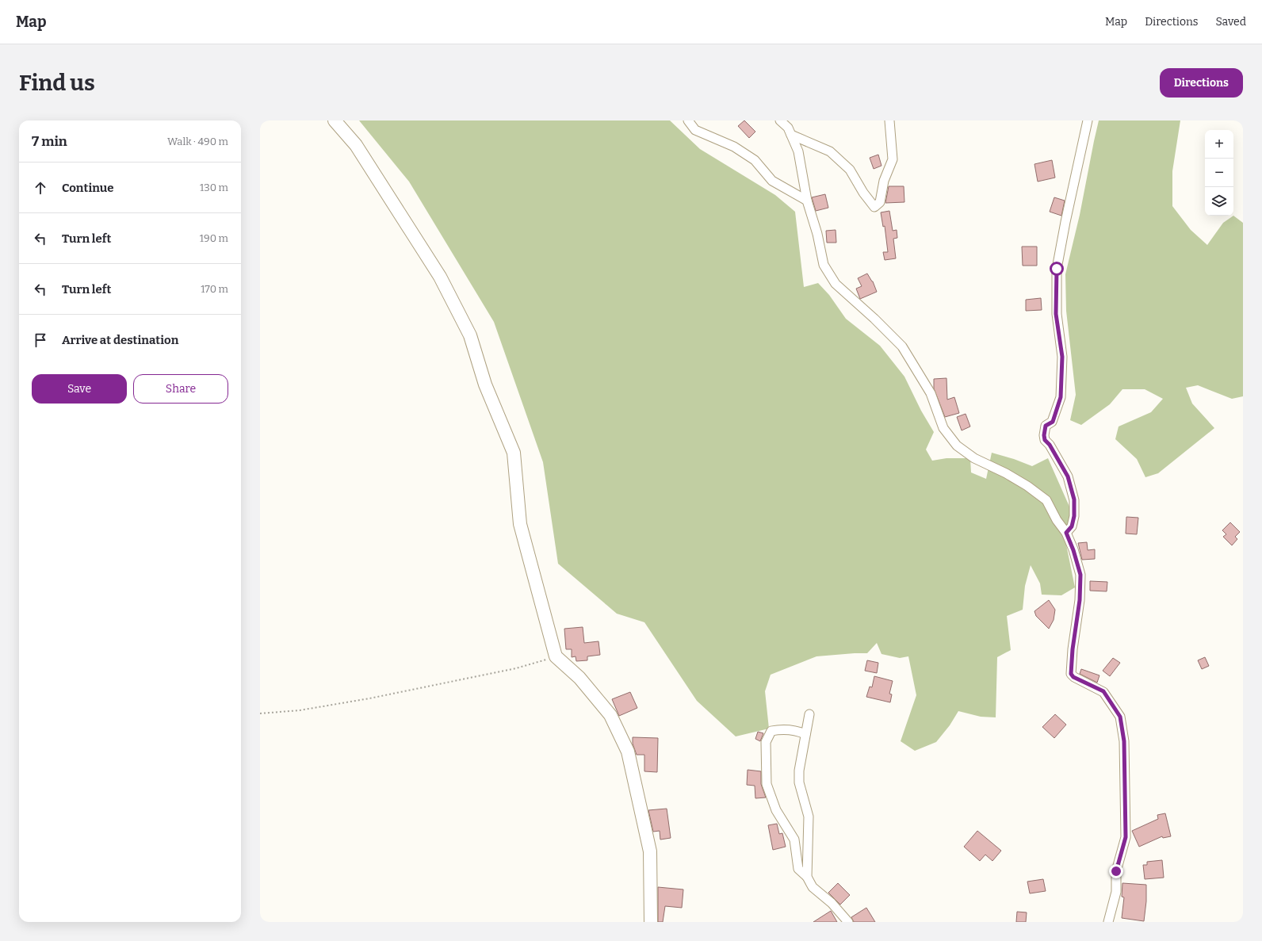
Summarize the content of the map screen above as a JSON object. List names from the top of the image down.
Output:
{
  "page": {
    "header": "Map",
    "nav": ["Map", "Directions", "Saved"],
    "buttons": [
      "Directions",
      ["Save", "Share"]
    ],
    "title": "Find us",
    "heading": ["7 min", "Walk · 490 m"],
    "map_buttons": ["+", "−"],
    "list": [
      ["Continue", "130 m"],
      ["Turn left", "190 m"],
      ["Turn left", "170 m"],
      "Arrive at destination"
    ]
  }
}
